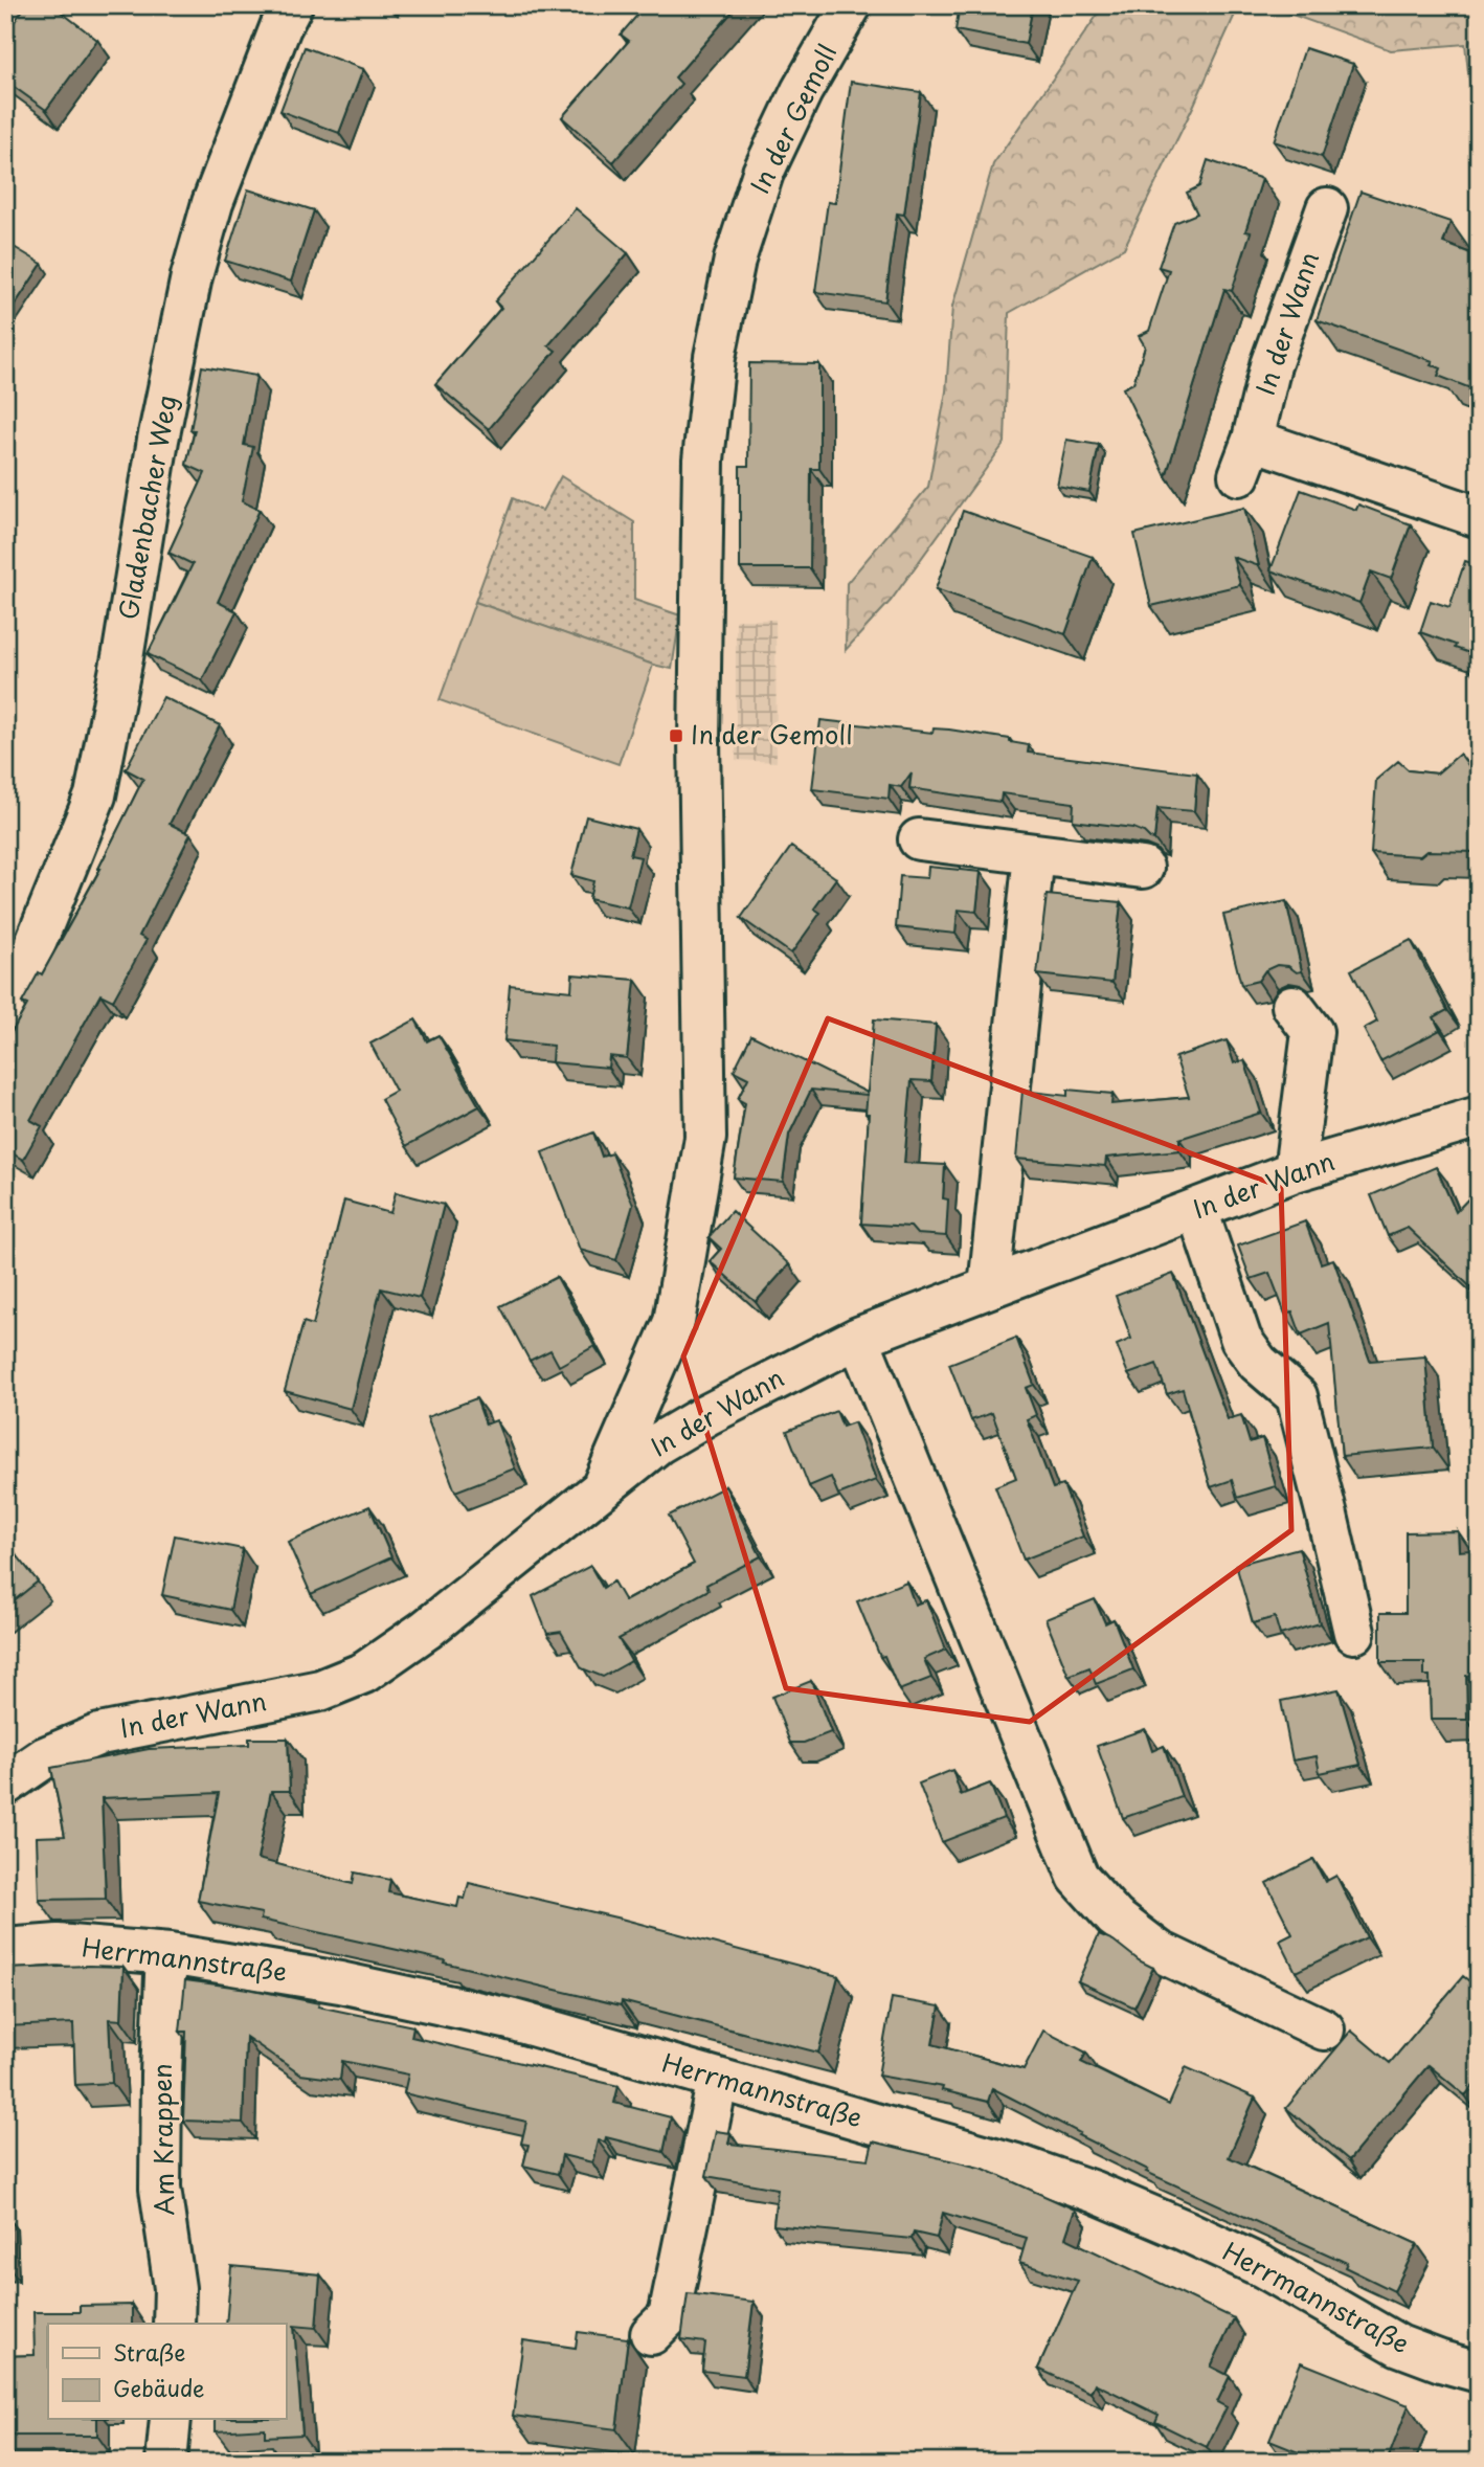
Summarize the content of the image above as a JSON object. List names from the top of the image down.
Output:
{
  "streets": {
    "street": [
      "In der Gemoll",
      "In der Wann",
      "Gladenbacher Weg",
      "Herrmannstraße",
      "Am Krappen"
    ]
  },
  "crossings": [
    ["In der Gemoll", "In der Wann"],
    ["Herrmannstraße", "Am Krappen"]
  ],
  "places": {
    "transit": ["In der Gemoll"]
  },
  "legend": ["Straße", "Gebäude"]
}
